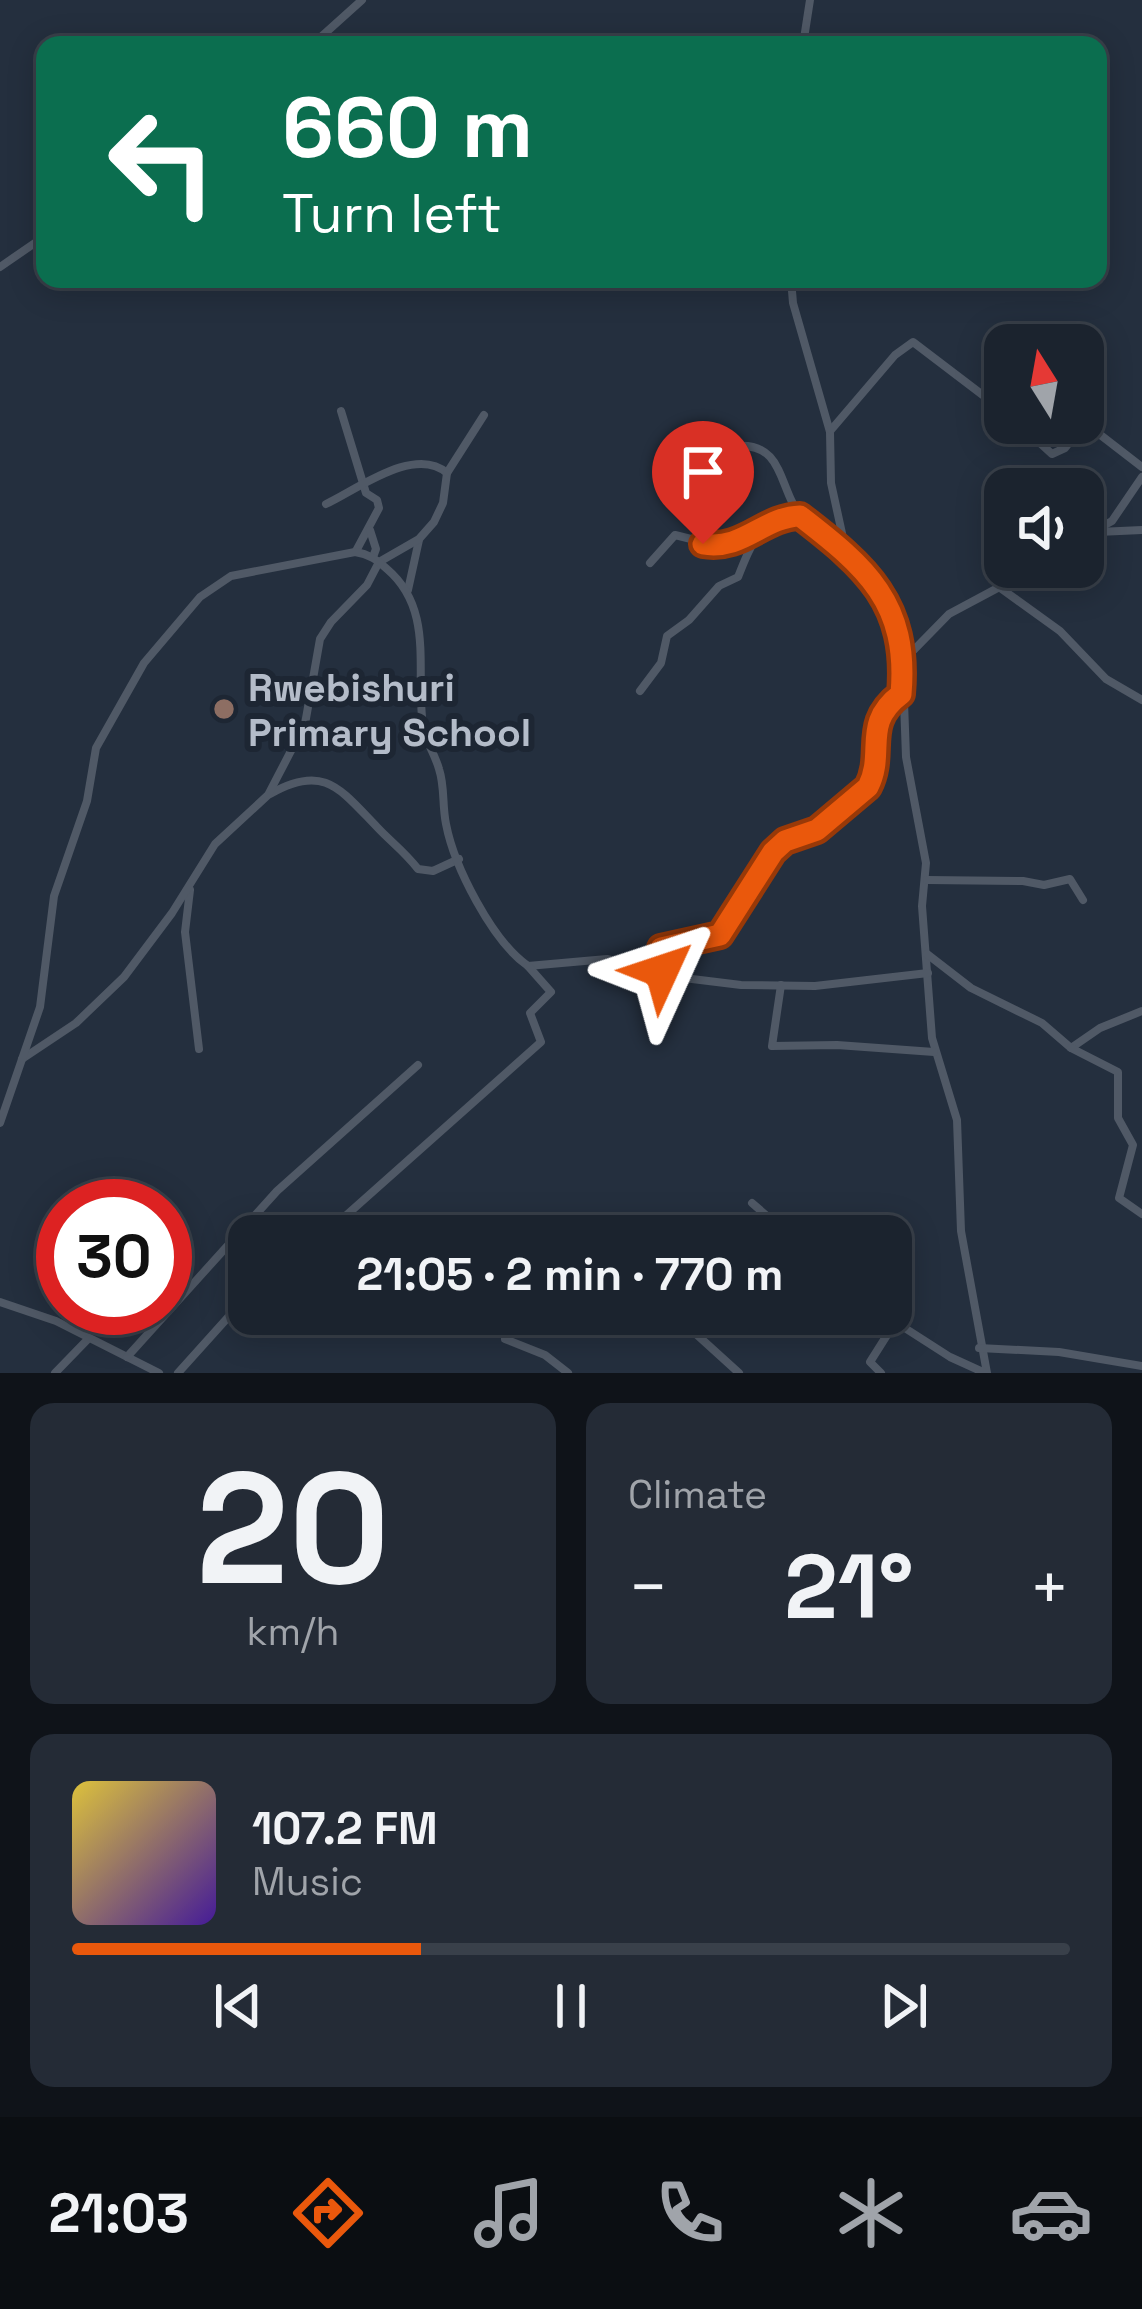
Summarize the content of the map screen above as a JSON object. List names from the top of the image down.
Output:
{
  "places": ["Rwebishuri Primary School"],
  "north": "top",
  "page": {
    "turn": ["660 m", "Turn left"],
    "limit": "30",
    "trip": "21:05 · 2 min · 770 m",
    "tile": [
      ["20", "km/h"],
      "Climate"
    ],
    "heat": ["−", "21°", "+"],
    "song": ["107.2 FM", "Music"],
    "tabs": "21:03"
  }
}
